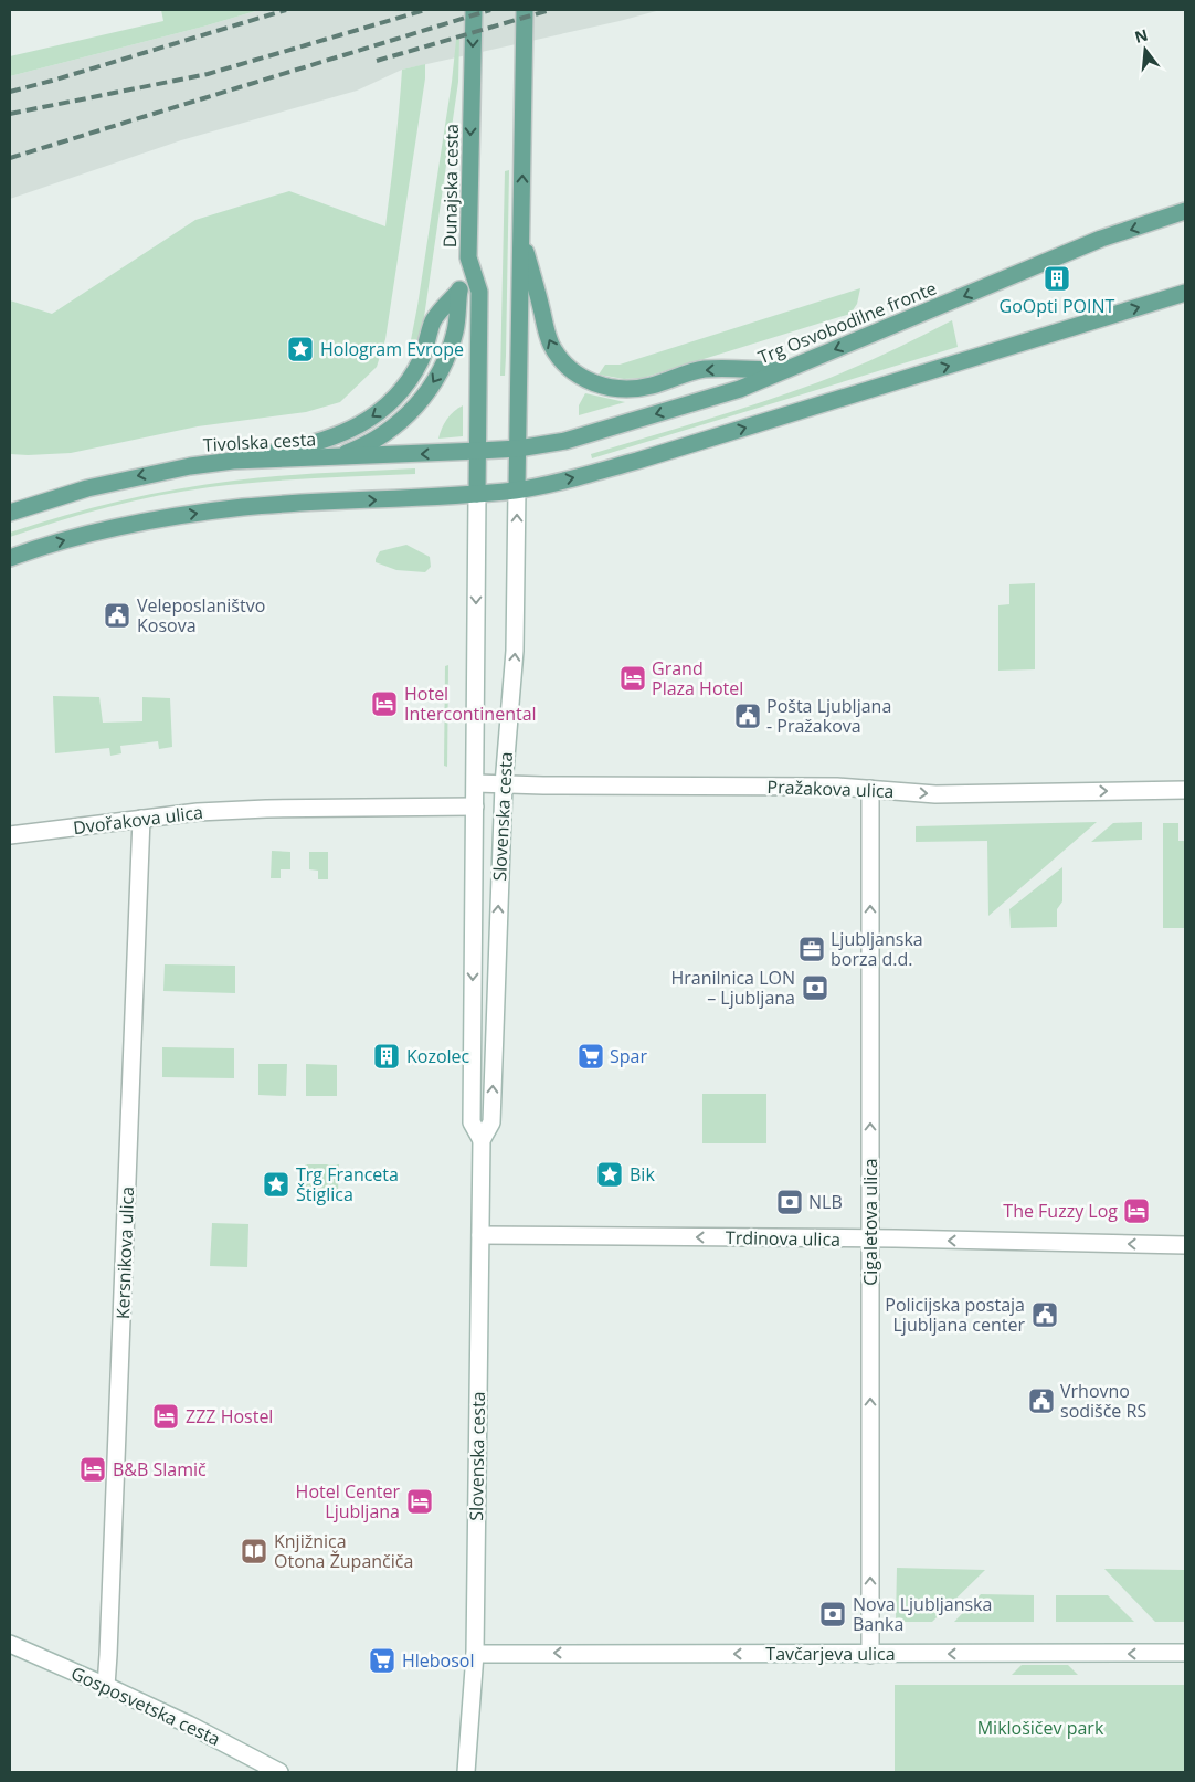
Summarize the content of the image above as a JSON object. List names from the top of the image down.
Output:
{
  "streets": {
    "main road": ["Dunajska cesta", "Trg Osvobodilne fronte", "Tivolska cesta"],
    "street": [
      "Pražakova ulica",
      "Slovenska cesta",
      "Dvořakova ulica",
      "Cigaletova ulica",
      "Trdinova ulica",
      "Kersnikova ulica",
      "Tavčarjeva ulica",
      "Gosposvetska cesta"
    ]
  },
  "crossings": [
    ["Dunajska cesta", "Tivolska cesta"],
    ["Dunajska cesta", "Slovenska cesta"],
    ["Trg Osvobodilne fronte", "Tivolska cesta"],
    ["Pražakova ulica", "Slovenska cesta"],
    ["Pražakova ulica", "Cigaletova ulica"],
    ["Slovenska cesta", "Dvořakova ulica"],
    ["Slovenska cesta", "Trdinova ulica"],
    ["Slovenska cesta", "Tavčarjeva ulica"],
    ["Dvořakova ulica", "Kersnikova ulica"],
    ["Cigaletova ulica", "Trdinova ulica"],
    ["Cigaletova ulica", "Tavčarjeva ulica"],
    ["Kersnikova ulica", "Gosposvetska cesta"]
  ],
  "one_way": [
    "Pražakova ulica",
    "Cigaletova ulica",
    "Trdinova ulica",
    "Tavčarjeva ulica"
  ],
  "parks": ["Miklošičev park"],
  "places": {
    "building": ["GoOpti POINT", "Kozolec"],
    "place": ["Hologram Evrope", "Bik", "Trg Franceta Štiglica"],
    "public building": [
      "Veleposlaništvo Kosova",
      "Pošta Ljubljana - Pražakova",
      "Policijska postaja Ljubljana center",
      "Vrhovno sodišče RS"
    ],
    "hotel": [
      "Grand Plaza Hotel",
      "Hotel Intercontinental",
      "The Fuzzy Log",
      "ZZZ Hostel",
      "B&B Slamič",
      "Hotel Center Ljubljana"
    ],
    "office": ["Ljubljanska borza d.d."],
    "bank": ["Hranilnica LON – Ljubljana", "NLB", "Nova Ljubljanska Banka"],
    "supermarket": ["Spar", "Hlebosol"],
    "library": ["Knjižnica Otona Župančiča"]
  },
  "north": "top"
}
